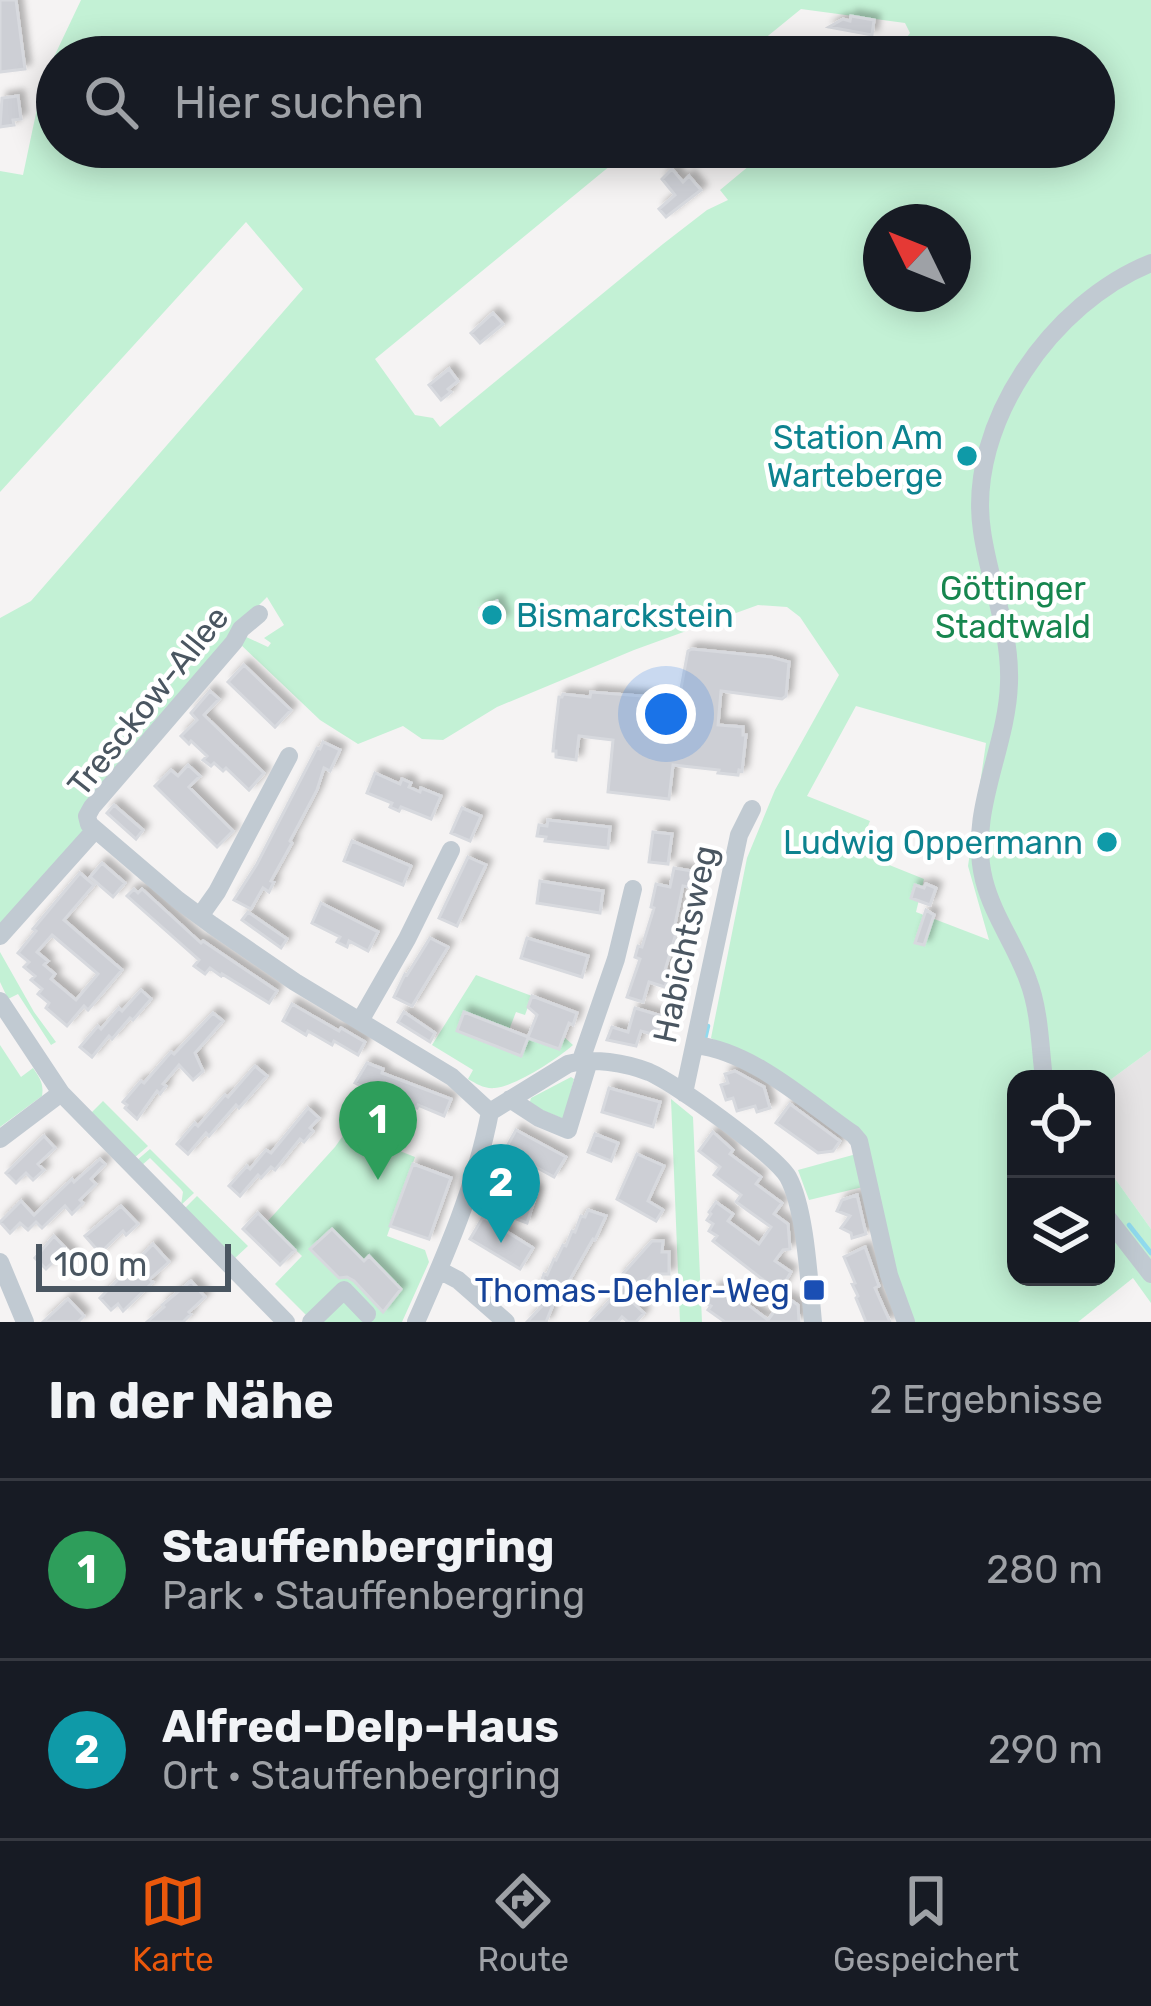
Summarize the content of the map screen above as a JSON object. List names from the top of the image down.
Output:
{
  "streets": {
    "street": ["Tresckow-Allee", "Habichtsweg"]
  },
  "parks": ["Göttinger Stadtwald"],
  "places": {
    "other": ["Station Am Warteberge", "Bismarckstein", "Ludwig Oppermann"],
    "transit": ["Thomas-Dehler-Weg"]
  },
  "scale_bar": "100 m",
  "north": "top left",
  "page": {
    "search": "Hier suchen",
    "pins": ["1", "2"],
    "scale": "100 m",
    "heading": ["In der Nähe", "2 Ergebnisse"],
    "list": [
      {
        "mark": "1",
        "name": "Stauffenbergring",
        "note": "Park · Stauffenbergring",
        "value": "280 m"
      },
      {
        "mark": "2",
        "name": "Alfred-Delp-Haus",
        "note": "Ort · Stauffenbergring",
        "value": "290 m"
      }
    ],
    "nav": ["Karte", "Route", "Gespeichert"]
  }
}
